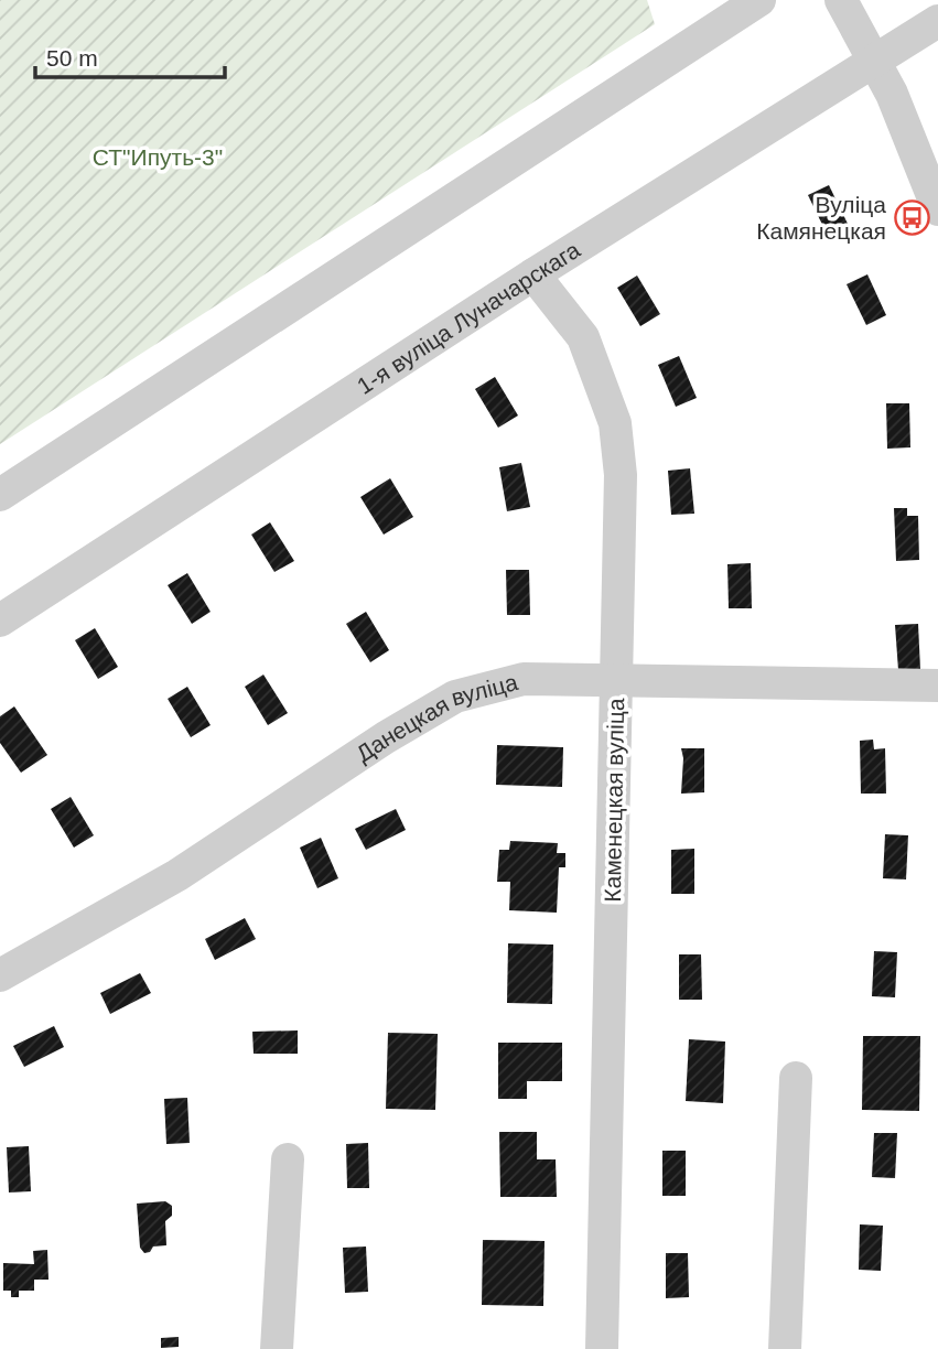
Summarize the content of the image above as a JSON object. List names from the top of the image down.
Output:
{
  "streets": {
    "street": ["1-я вуліца Луначарскага", "Данецкая вуліца", "Каменецкая вуліца"]
  },
  "crossings": [
    ["1-я вуліца Луначарскага", "Каменецкая вуліца"],
    ["Данецкая вуліца", "Каменецкая вуліца"]
  ],
  "parks": ["СТ\"Ипуть-3\""],
  "places": {
    "bus stop": ["Вуліца Камянецкая"]
  },
  "scale_bar": "50 m"
}
